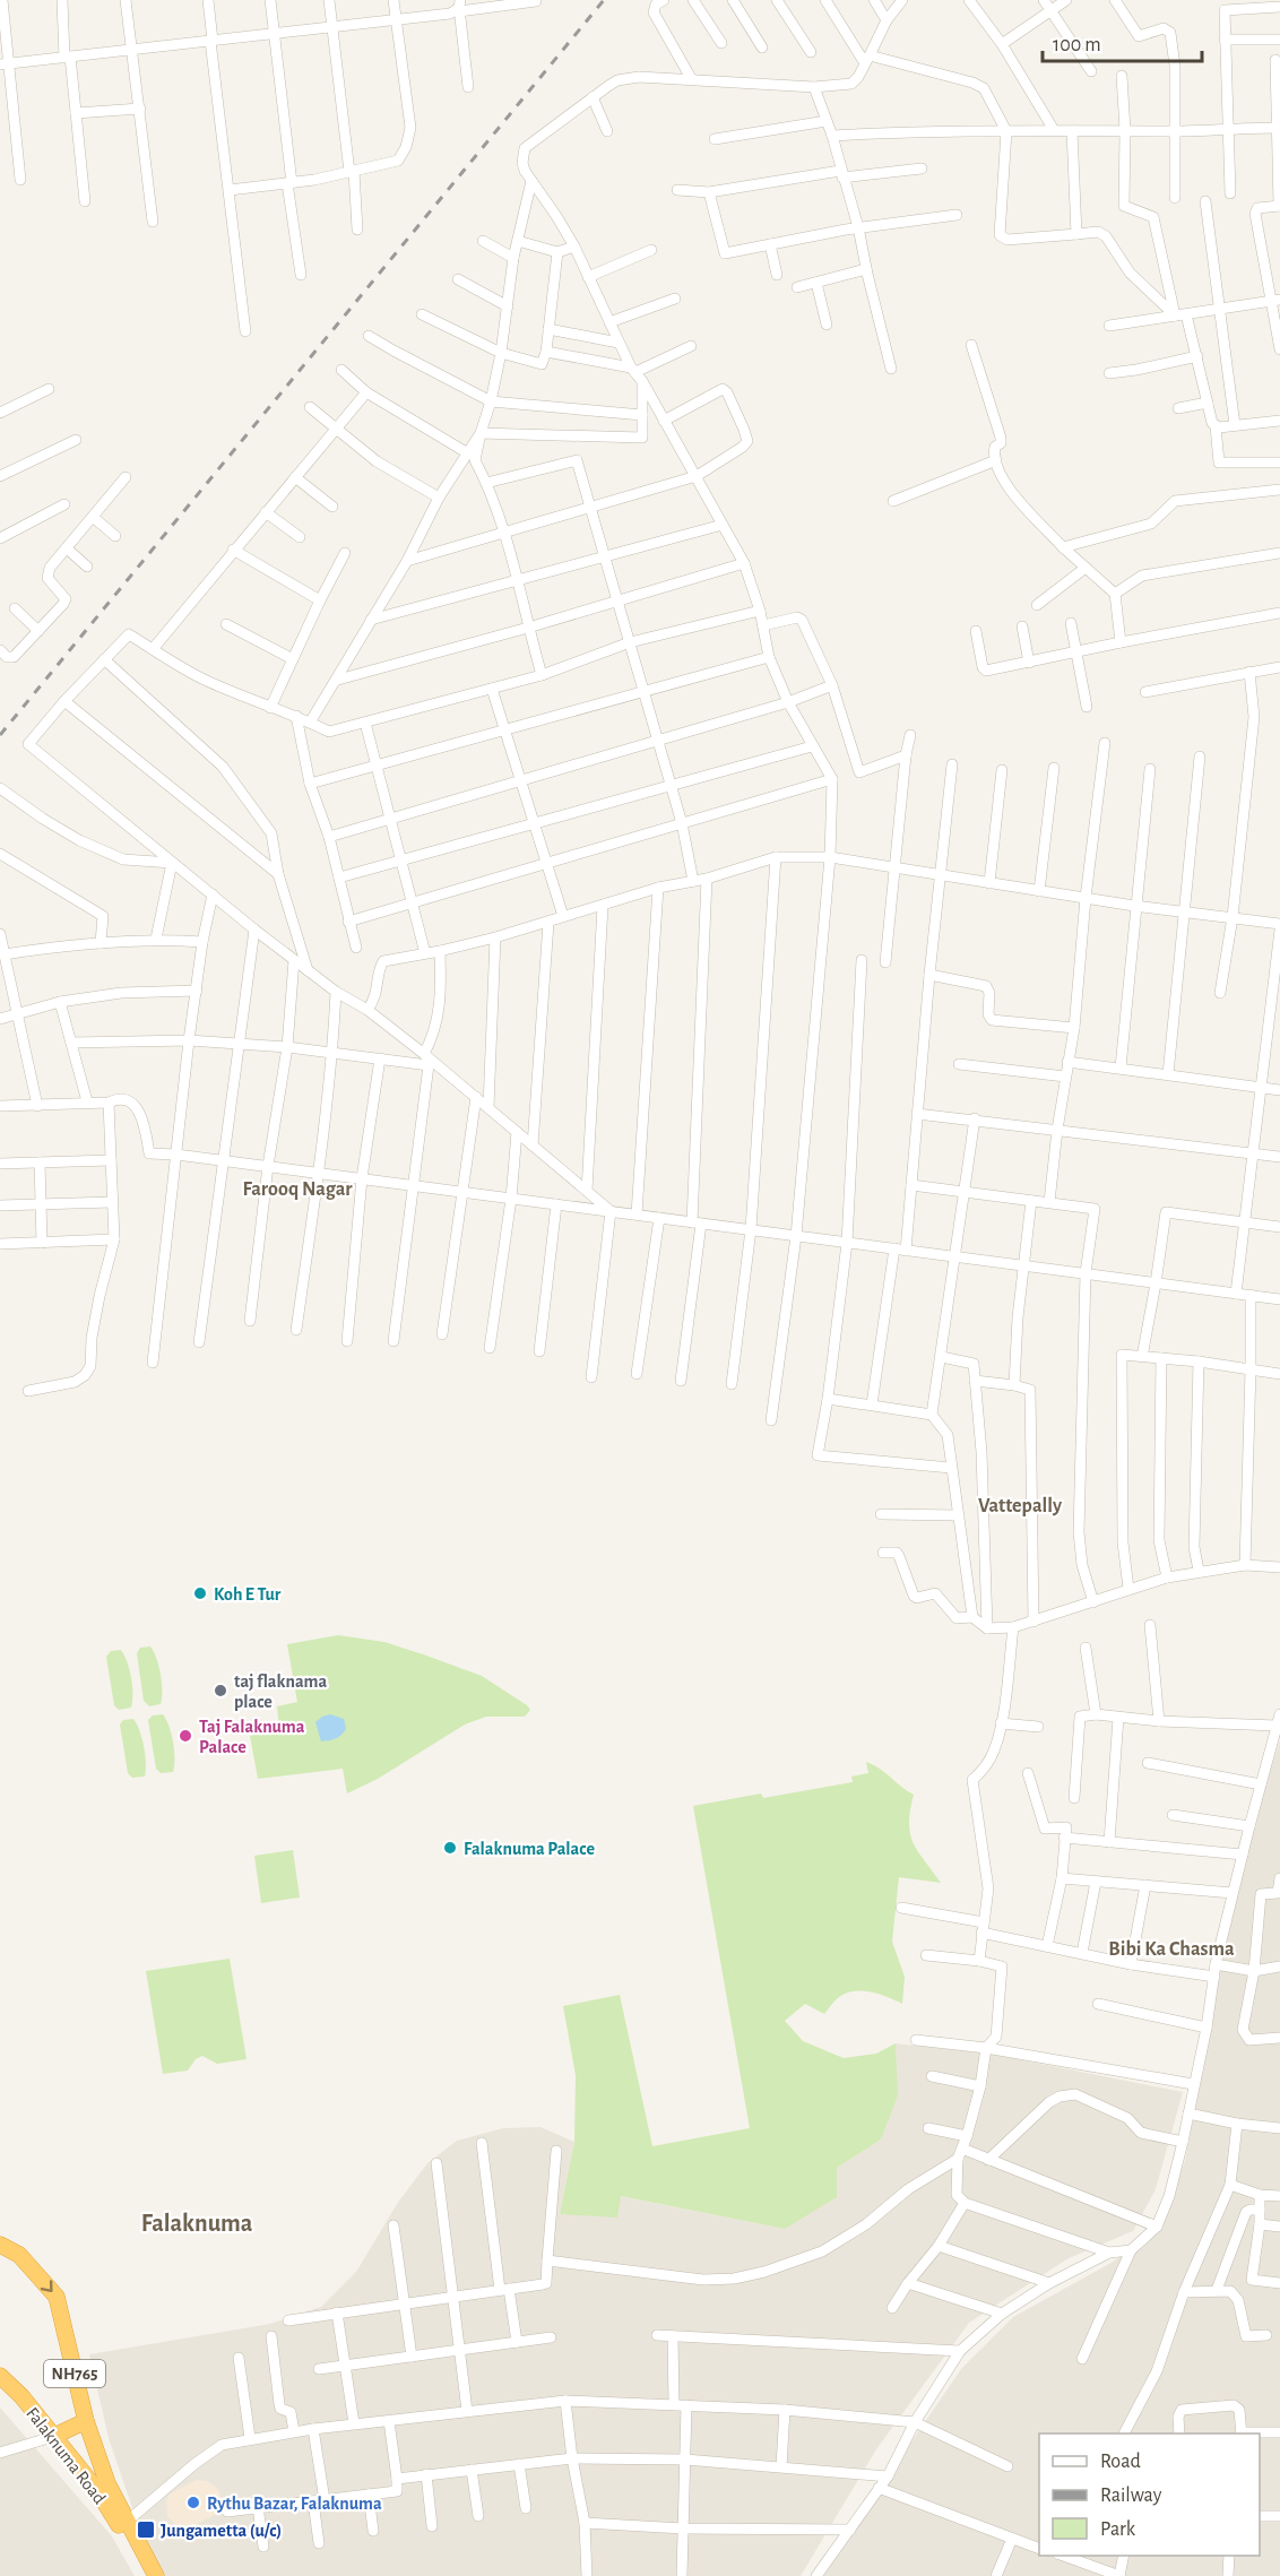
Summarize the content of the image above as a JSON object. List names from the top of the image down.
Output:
{
  "streets": {
    "highway": ["NH765", "Falaknuma Road"]
  },
  "districts": [
    "Farooq Nagar",
    "Vattepally",
    "Bibi Ka Chasma",
    "Falaknuma"
  ],
  "places": {
    "other": [
      "Koh E Tur",
      "taj flaknama place",
      "Taj Falaknuma Palace",
      "Falaknuma Palace",
      "Rythu Bazar, Falaknuma"
    ],
    "transit": ["Jungametta (u/c)"]
  },
  "legend": ["Road", "Railway", "Park"],
  "scale_bar": "100 m"
}
